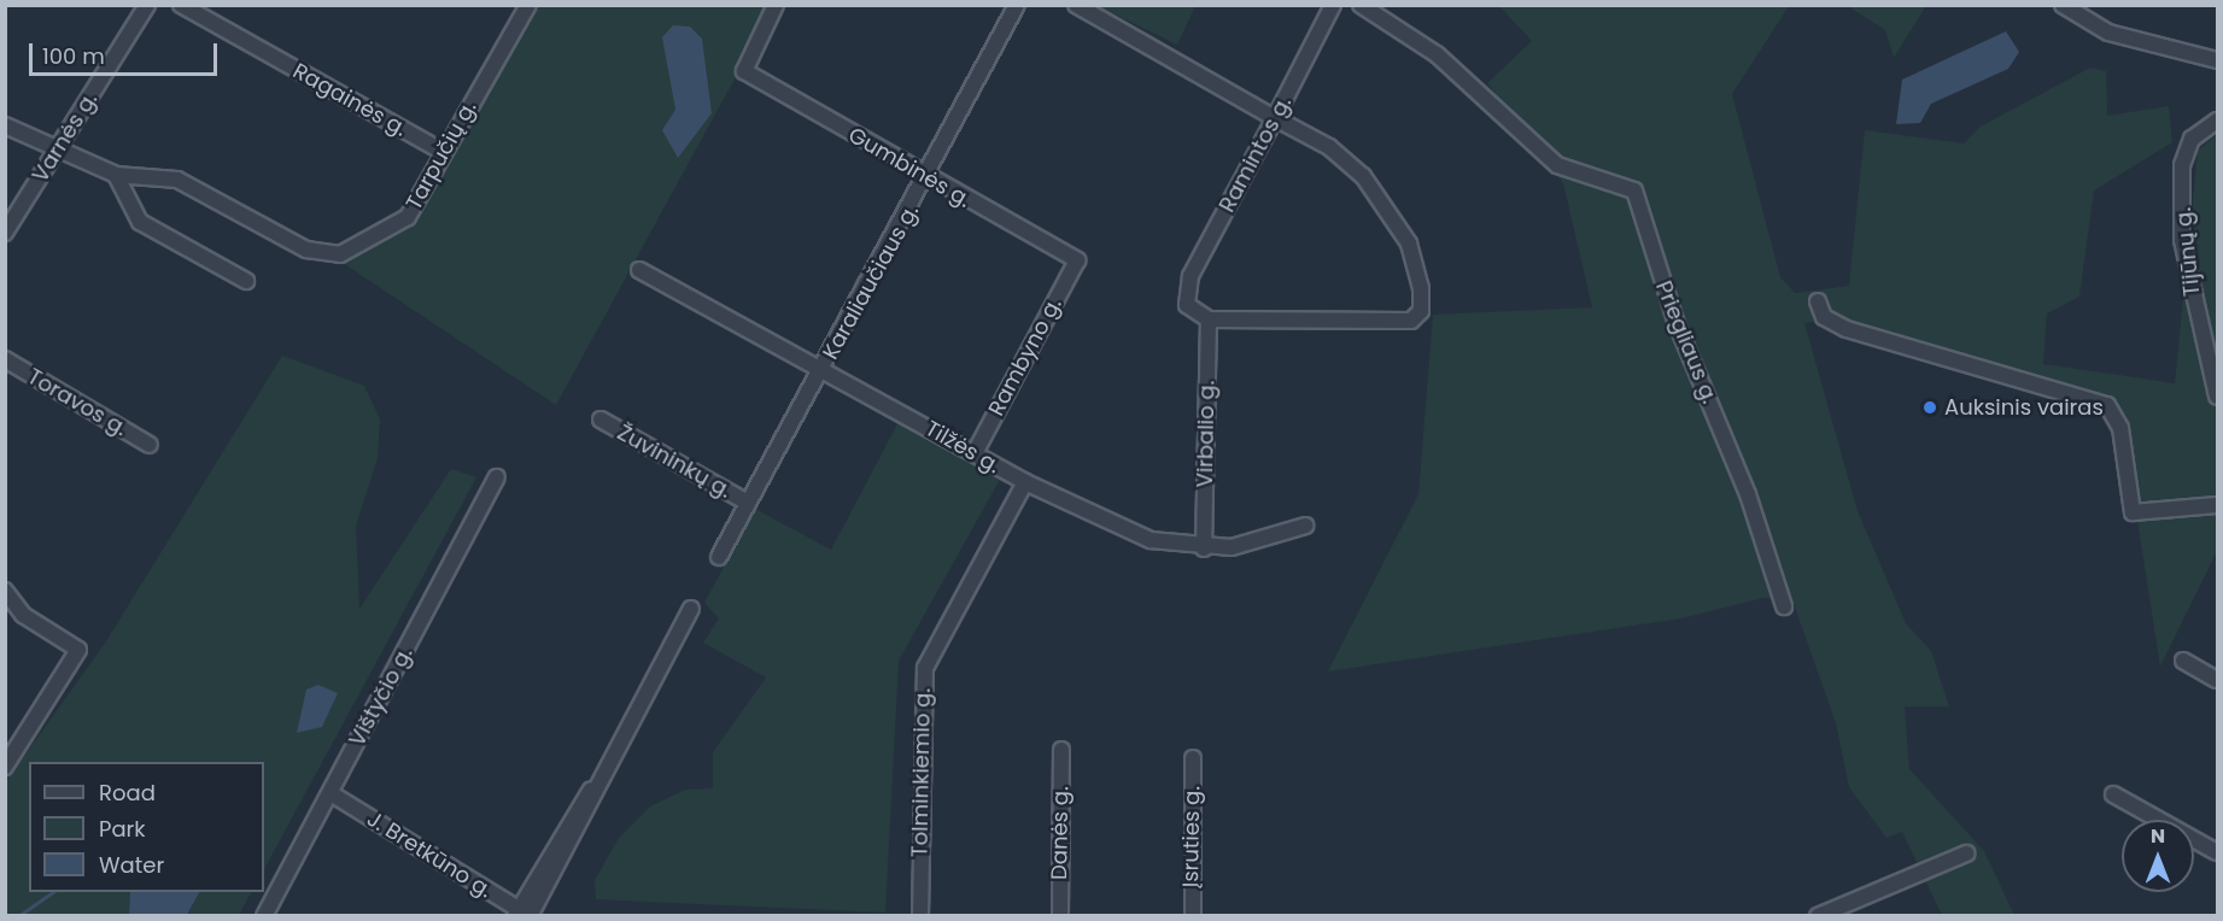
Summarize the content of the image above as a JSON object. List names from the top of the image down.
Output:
{
  "streets": {
    "street": [
      "Ragainės g.",
      "Varnės g.",
      "Ramintos g.",
      "Tarpučių g.",
      "Gumbinės g.",
      "Tijūnų g.",
      "Karaliaučiaus g.",
      "Priegliaus g.",
      "Rambyno g.",
      "Toravos g.",
      "Virbalio g.",
      "Tilžės g.",
      "Žuvininkų g.",
      "Vištyčio g.",
      "Tolminkiemio g.",
      "Danės g.",
      "Įsruties g.",
      "J. Bretkūno g."
    ]
  },
  "crossings": [
    ["Ragainės g.", "Tarpučių g."],
    ["Ramintos g.", "Virbalio g."],
    ["Gumbinės g.", "Karaliaučiaus g."],
    ["Gumbinės g.", "Rambyno g."],
    ["Karaliaučiaus g.", "Tilžės g."],
    ["Karaliaučiaus g.", "Žuvininkų g."],
    ["Rambyno g.", "Tilžės g."],
    ["Virbalio g.", "Tilžės g."],
    ["Tilžės g.", "Tolminkiemio g."],
    ["Vištyčio g.", "J. Bretkūno g."]
  ],
  "places": ["Auksinis vairas"],
  "legend": ["Road", "Park", "Water"],
  "scale_bar": "100 m",
  "north": "top"
}
